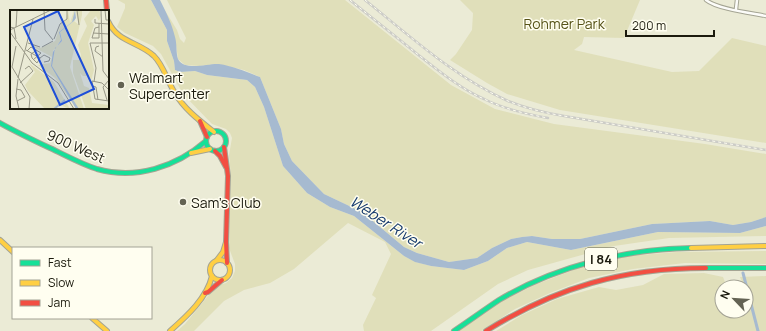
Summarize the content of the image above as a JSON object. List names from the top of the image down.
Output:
{
  "streets": {
    "main road": ["900 West", "I 84"]
  },
  "water": ["Weber River"],
  "parks": ["Rohmer Park"],
  "places": ["Walmart Supercenter", "Sam's Club"],
  "legend": ["Fast", "Slow", "Jam"],
  "scale_bar": "200 m",
  "north": "top left"
}
